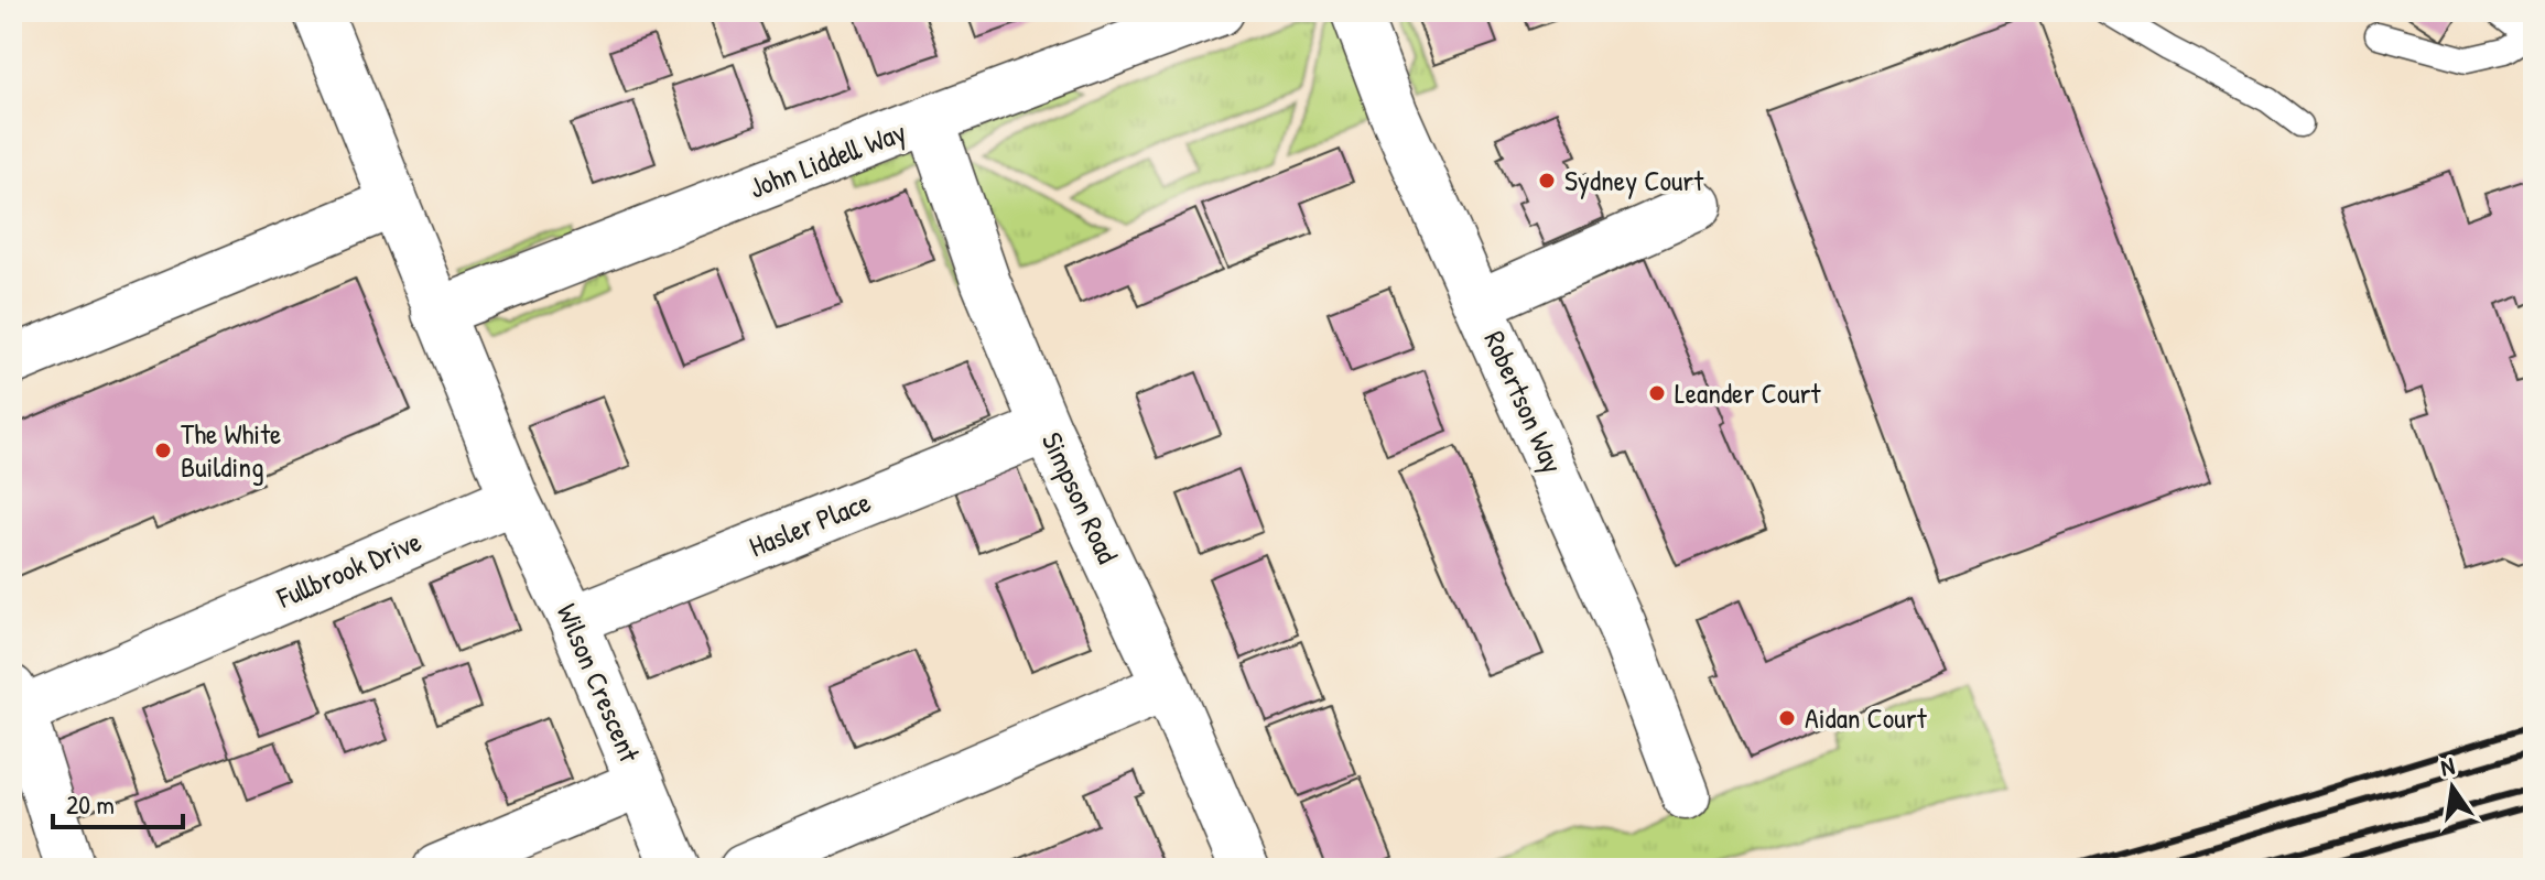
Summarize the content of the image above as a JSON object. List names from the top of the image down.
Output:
{
  "streets": {
    "street": [
      "John Liddell Way",
      "Robertson Way",
      "Simpson Road",
      "Hasler Place",
      "Fullbrook Drive",
      "Wilson Crescent"
    ]
  },
  "crossings": [
    ["John Liddell Way", "Simpson Road"],
    ["Simpson Road", "Hasler Place"],
    ["Hasler Place", "Wilson Crescent"],
    ["Fullbrook Drive", "Wilson Crescent"]
  ],
  "places": [
    "Sydney Court",
    "Leander Court",
    "The White Building",
    "Aidan Court"
  ],
  "scale_bar": "20 m",
  "north": "top"
}
